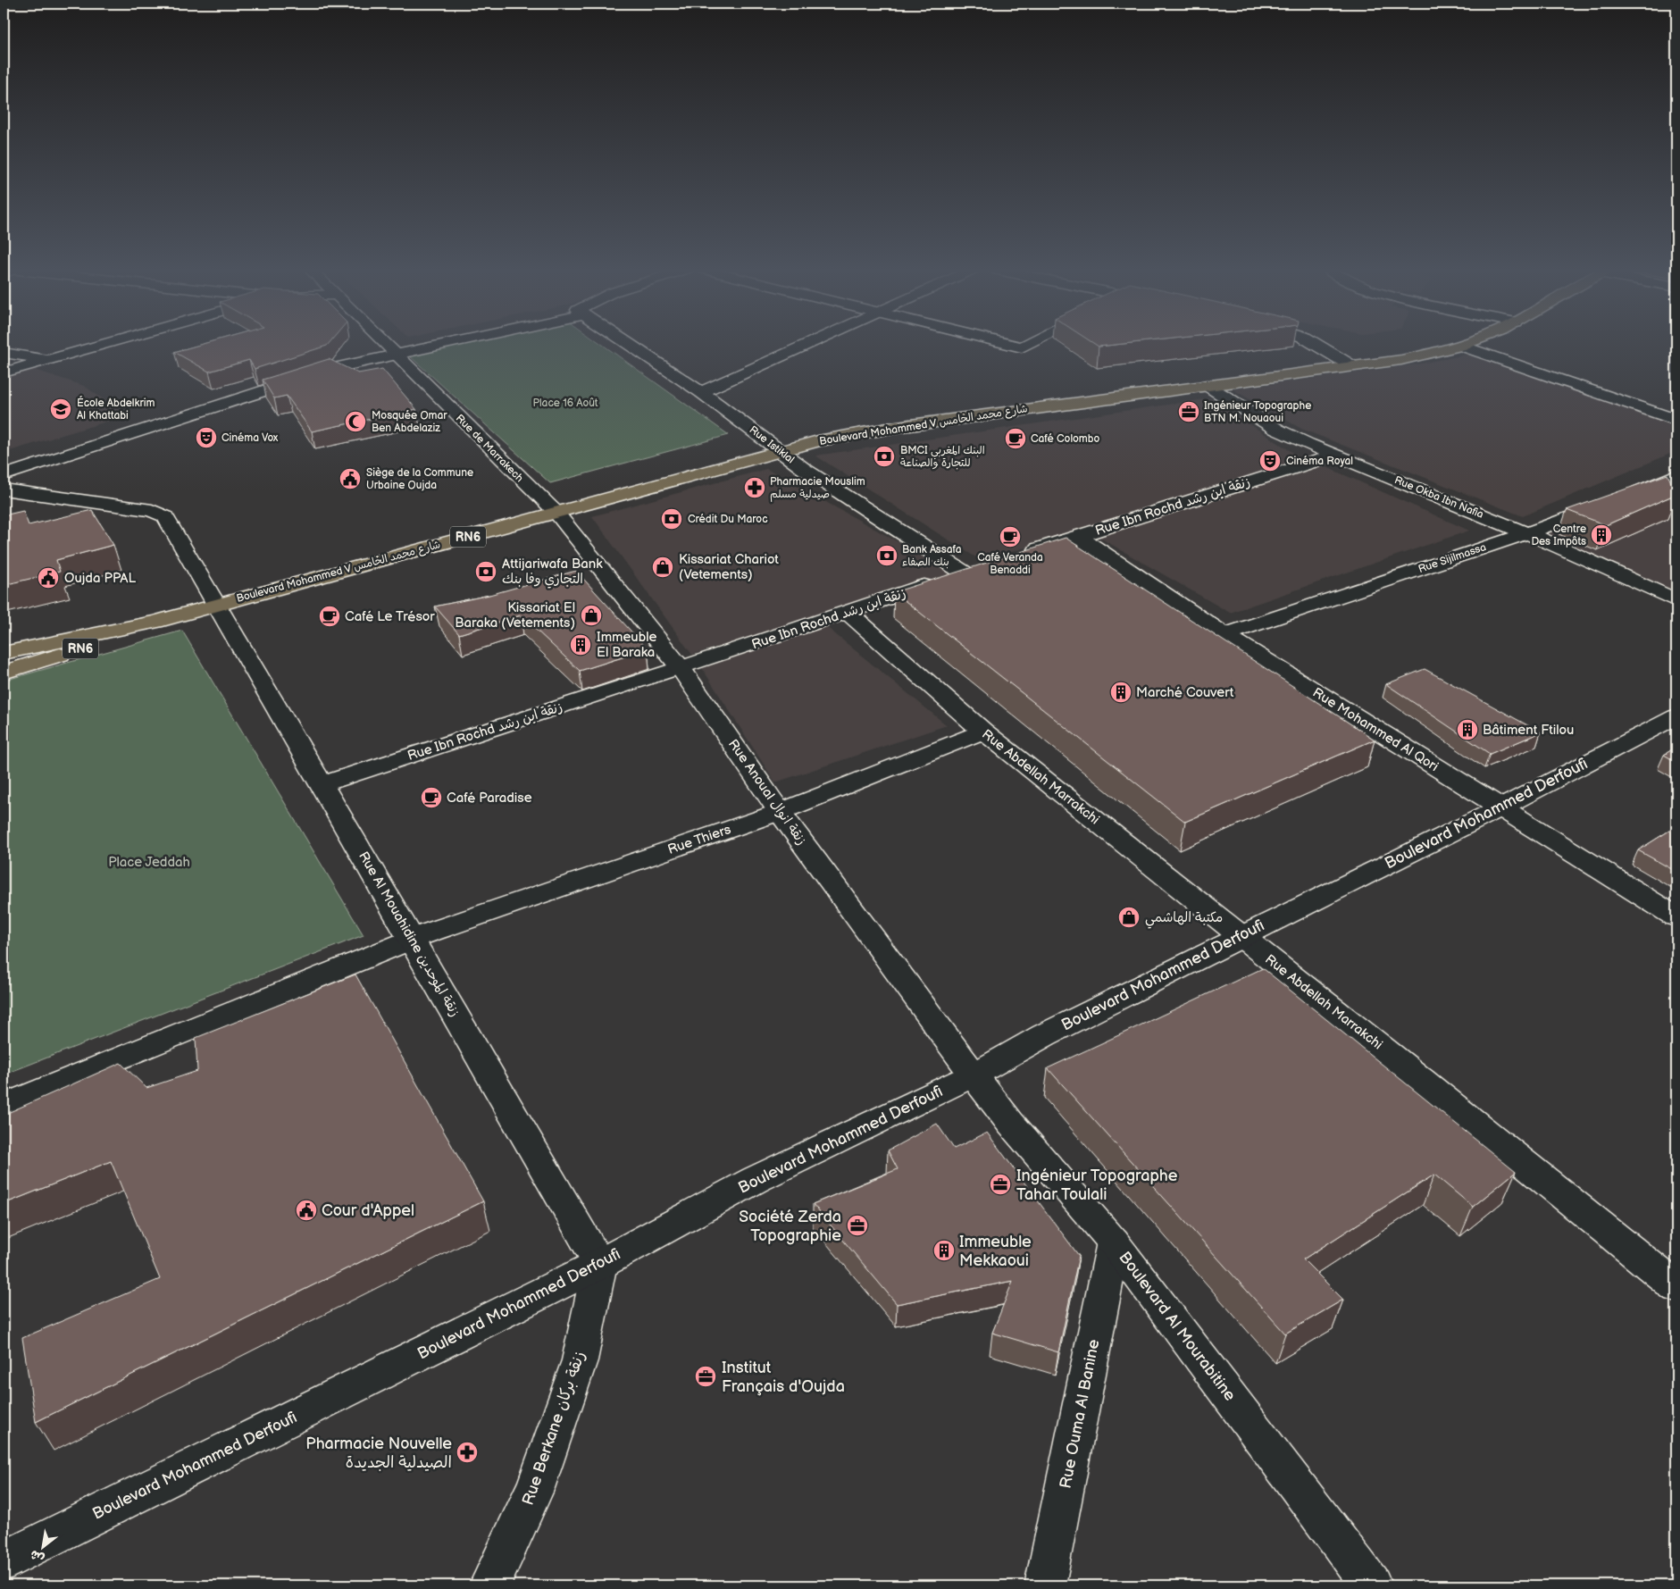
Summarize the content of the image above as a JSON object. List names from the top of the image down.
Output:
{
  "streets": {
    "main road": ["Boulevard Mohammed V شارع محمد الخامس", "RN6"],
    "street": [
      "Rue Istiklal",
      "Rue de Marrakech",
      "Rue Okba Ibn Nafia",
      "Rue Ibn Rochd زنقة ابن رشد",
      "Rue Sijilmassa",
      "Rue Mohammed Al Qori",
      "Rue Abdellah Marrakchi",
      "Rue Anoual زنقة انوال",
      "Boulevard Mohammed Derfoufi",
      "Rue Thiers",
      "Rue Al Mouahidine زنقة الموحدين",
      "Boulevard Al Mourabitine",
      "Rue Ouma Al Banine",
      "Rue Berkane زنقة بركان"
    ]
  },
  "crossings": [
    ["Boulevard Mohammed V شارع محمد الخامس", "Rue Istiklal"],
    ["Boulevard Mohammed V شارع محمد الخامس", "Rue de Marrakech"],
    ["Boulevard Mohammed V شارع محمد الخامس", "Rue Okba Ibn Nafia"],
    ["Boulevard Mohammed V شارع محمد الخامس", "Rue Anoual زنقة انوال"],
    ["Boulevard Mohammed V شارع محمد الخامس", "Rue Al Mouahidine زنقة الموحدين"],
    ["Rue Istiklal", "Rue Ibn Rochd زنقة ابن رشد"],
    ["Rue de Marrakech", "Rue Anoual زنقة انوال"],
    ["Rue Okba Ibn Nafia", "Rue Ibn Rochd زنقة ابن رشد"],
    ["Rue Okba Ibn Nafia", "Rue Sijilmassa"],
    ["Rue Ibn Rochd زنقة ابن رشد", "Rue Mohammed Al Qori"],
    ["Rue Ibn Rochd زنقة ابن رشد", "Rue Abdellah Marrakchi"],
    ["Rue Ibn Rochd زنقة ابن رشد", "Rue Anoual زنقة انوال"],
    ["Rue Ibn Rochd زنقة ابن رشد", "Rue Al Mouahidine زنقة الموحدين"],
    ["Rue Sijilmassa", "Rue Mohammed Al Qori"],
    ["Rue Mohammed Al Qori", "Boulevard Mohammed Derfoufi"],
    ["Rue Abdellah Marrakchi", "Boulevard Mohammed Derfoufi"],
    ["Rue Abdellah Marrakchi", "Rue Thiers"],
    ["Rue Anoual زنقة انوال", "Boulevard Mohammed Derfoufi"],
    ["Rue Anoual زنقة انوال", "Rue Thiers"],
    ["Rue Anoual زنقة انوال", "Boulevard Al Mourabitine"],
    ["Boulevard Mohammed Derfoufi", "Rue Al Mouahidine زنقة الموحدين"],
    ["Boulevard Mohammed Derfoufi", "Boulevard Al Mourabitine"],
    ["Boulevard Mohammed Derfoufi", "Rue Berkane زنقة بركان"],
    ["Rue Thiers", "Rue Al Mouahidine زنقة الموحدين"],
    ["Rue Al Mouahidine زنقة الموحدين", "Rue Berkane زنقة بركان"],
    ["Boulevard Al Mourabitine", "Rue Ouma Al Banine"]
  ],
  "parks": ["Place 16 Août", "Place Jeddah"],
  "places": {
    "school or university": ["École Abdelkrim Al Khattabi"],
    "office": [
      "Ingénieur Topographe BTN M. Nouaoui",
      "Ingénieur Topographe Tahar Toulali",
      "Société Zerda Topographie",
      "Institut Français d'Oujda"
    ],
    "mosque": ["Mosquée Omar Ben Abdelaziz"],
    "theatre": ["Cinéma Vox", "Cinéma Royal"],
    "cafe": [
      "Café Colombo",
      "Café Veranda Benaddi",
      "Café Le Trésor",
      "Café Paradise"
    ],
    "bank": [
      "BMCI البنك المغربي للتجارة والصناعة",
      "Crédit Du Maroc",
      "Bank Assafa بنك الصفاء",
      "Attijariwafa Bank التجاري وفا بنك"
    ],
    "public building": ["Siège de la Commune Urbaine Oujda", "Oujda PPAL", "Cour d'Appel"],
    "pharmacy": ["Pharmacie Mouslim صيدلية مسلم", "Pharmacie Nouvelle الصيدلية الجديدة"],
    "building": [
      "Centre Des Impôts",
      "Immeuble El Baraka",
      "Marché Couvert",
      "Bâtiment Ftilou",
      "Immeuble Mekkaoui"
    ],
    "shop": ["Kissariat Chariot (Vetements)", "Kissariat El Baraka (Vetements)", "مكتبة الهاشمي"]
  },
  "north": "bottom left"
}
